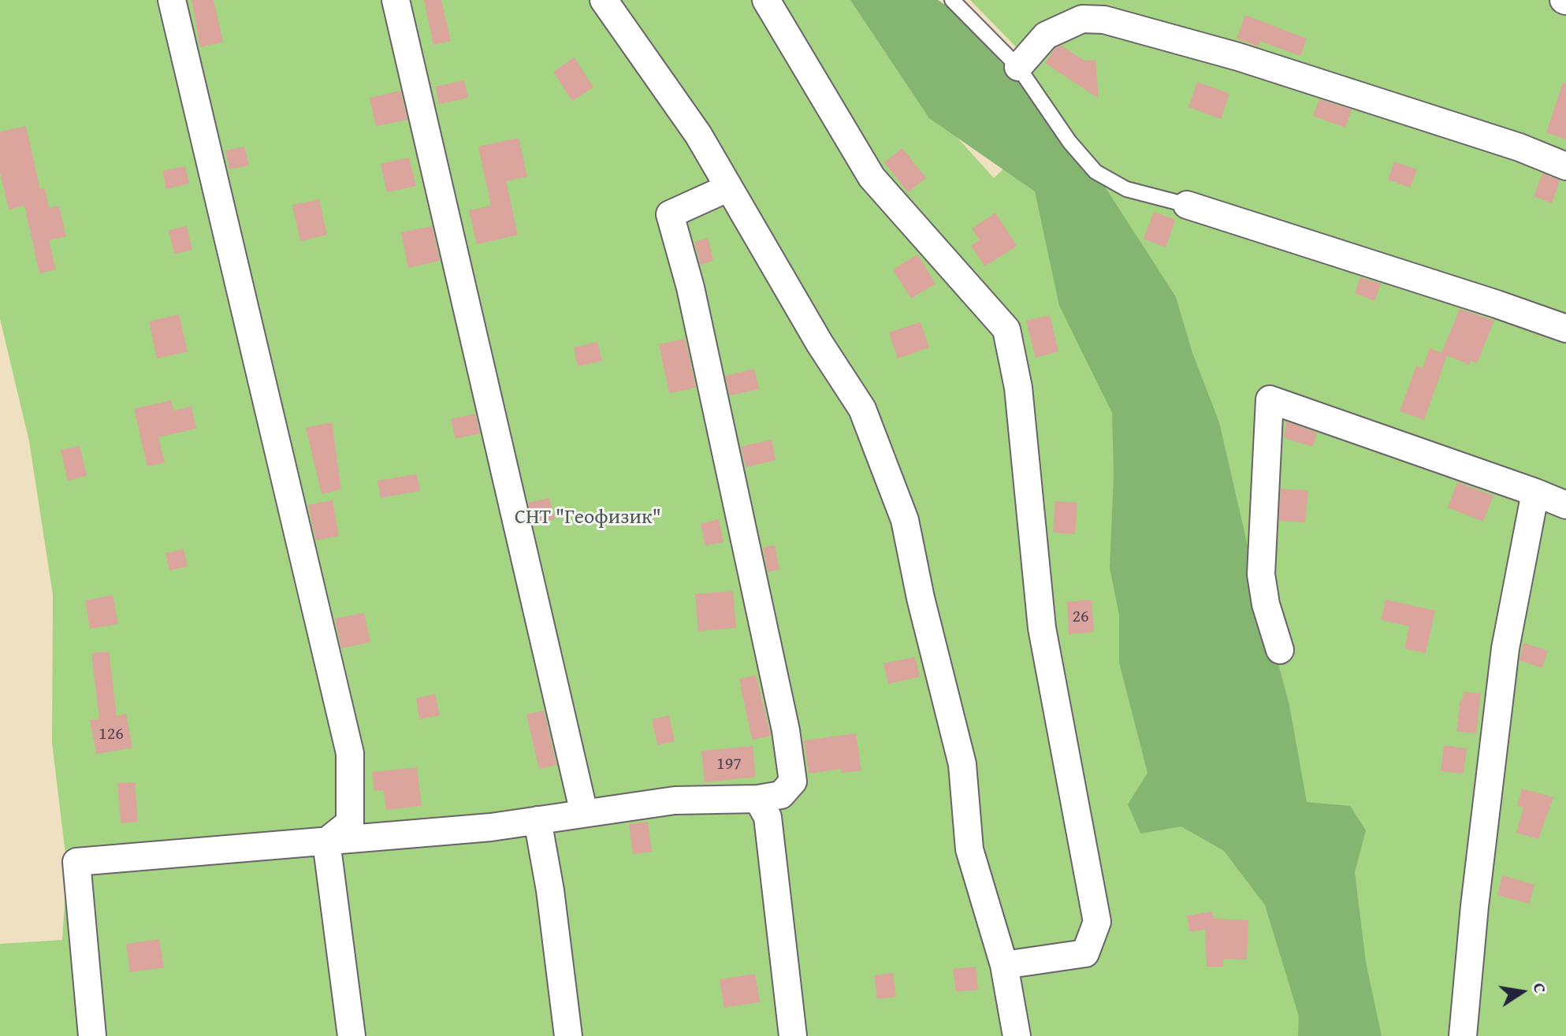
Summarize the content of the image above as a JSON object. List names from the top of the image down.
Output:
{
  "parks": ["СНТ \"Геофизик\""],
  "house_numbers": ["26", "126", "197"],
  "north": "right"
}
